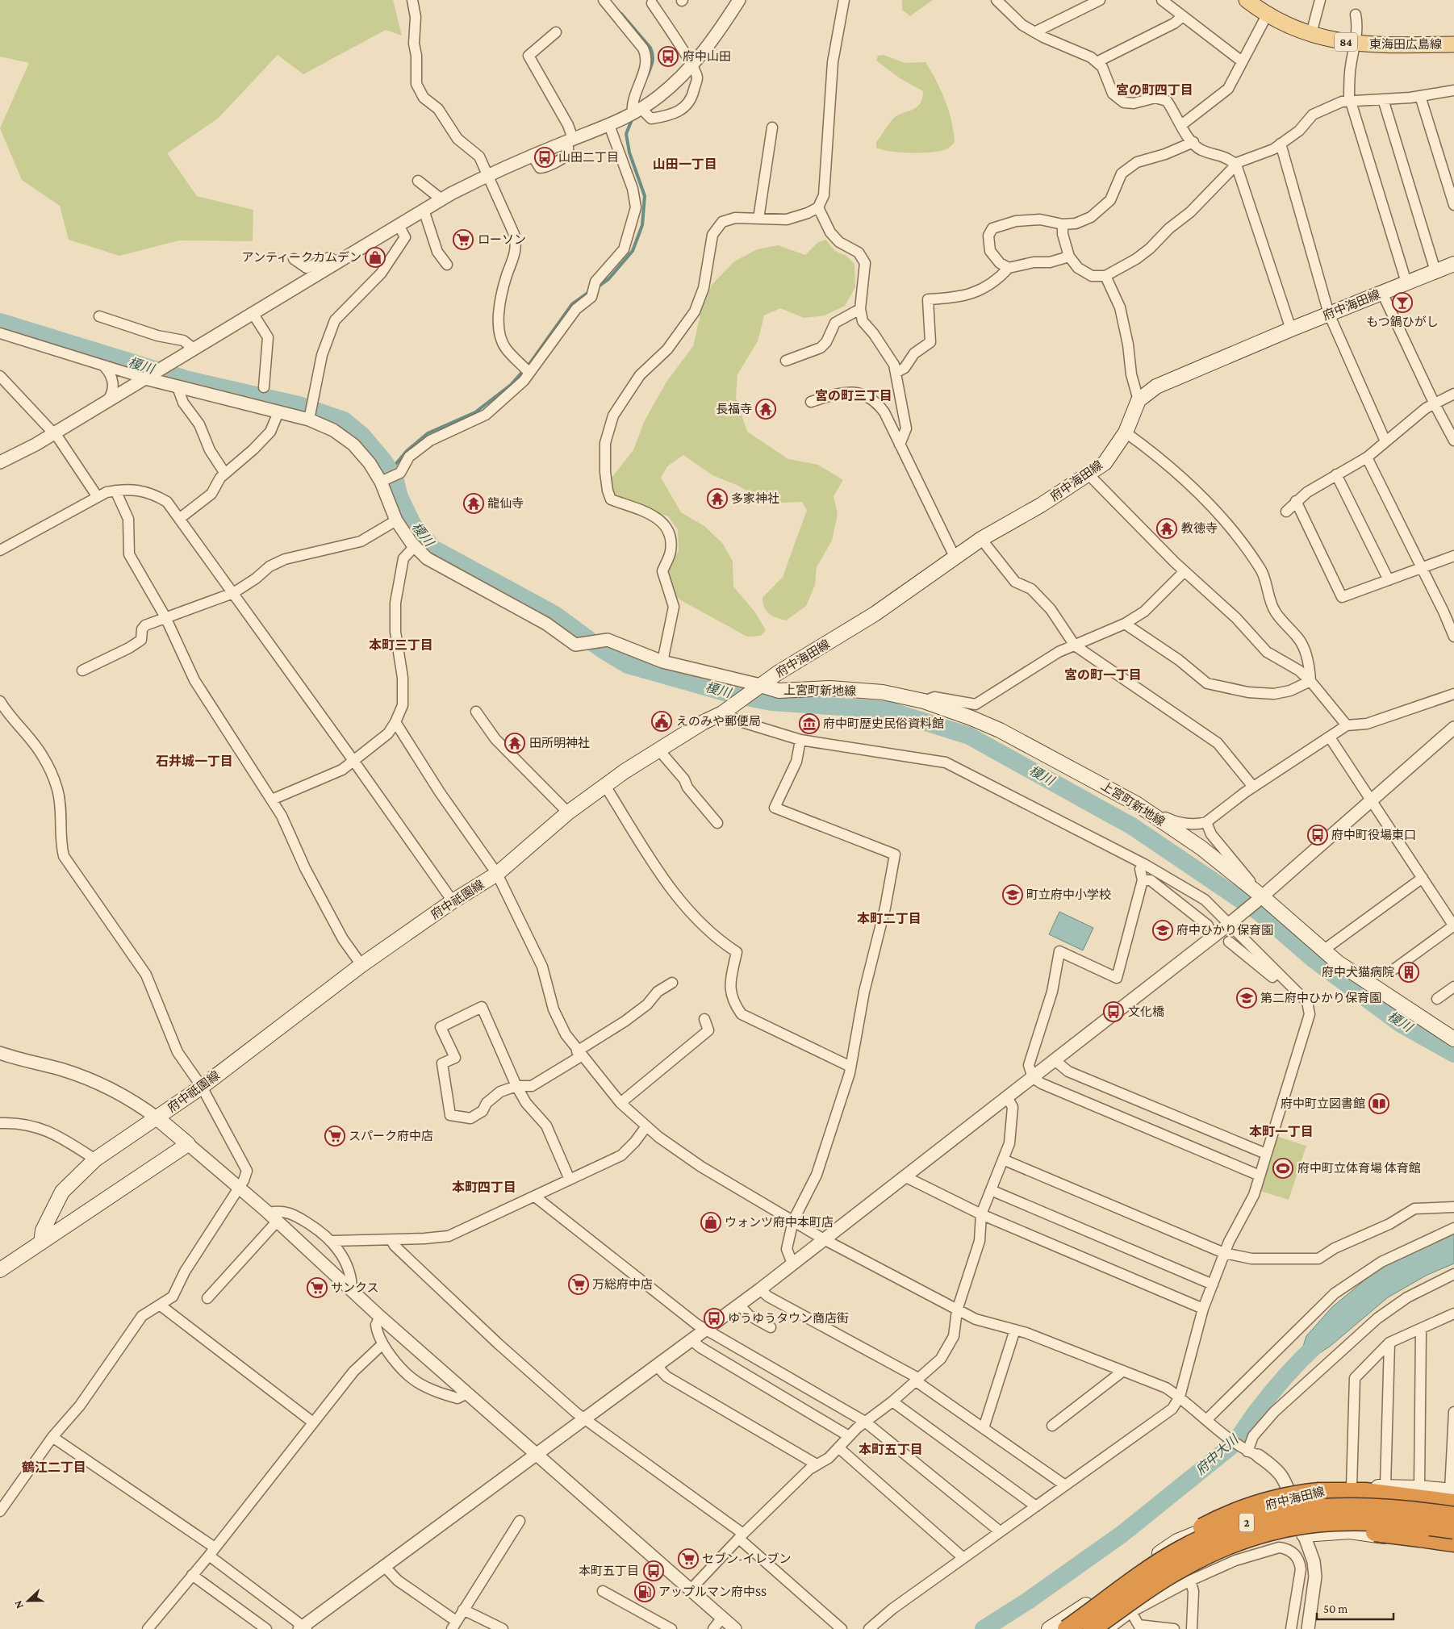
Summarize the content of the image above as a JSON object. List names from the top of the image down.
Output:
{
  "streets": {
    "highway": ["2"],
    "main road": [
      "84",
      "東海田広島線",
      "府中海田線",
      "上宮町新地線",
      "府中祇園線"
    ]
  },
  "crossings": [
    ["府中海田線", "上宮町新地線"],
    ["府中海田線", "府中祇園線"],
    ["上宮町新地線", "府中祇園線"]
  ],
  "districts": [
    "宮の町四丁目",
    "山田一丁目",
    "宮の町三丁目",
    "本町三丁目",
    "宮の町一丁目",
    "石井城一丁目",
    "本町二丁目",
    "本町一丁目",
    "本町四丁目",
    "本町五丁目",
    "鶴江二丁目"
  ],
  "water": ["榎川", "府中大川"],
  "places": {
    "bus stop": [
      "府中山田",
      "山田二丁目",
      "府中町役場東口",
      "文化橋",
      "ゆうゆうタウン商店街",
      "本町五丁目"
    ],
    "supermarket": [
      "ローソン",
      "スパーク府中店",
      "万総府中店",
      "サンクス",
      "セブン-イレブン"
    ],
    "shop": ["アンティークカムデン", "ウォンツ府中本町店"],
    "bar": ["もつ鍋ひがし"],
    "temple": [
      "長福寺",
      "多家神社",
      "龍仙寺",
      "教徳寺",
      "田所明神社"
    ],
    "public building": ["えのみや郵便局"],
    "museum": ["府中町歴史民俗資料館"],
    "school or university": ["町立府中小学校", "府中ひかり保育園", "第二府中ひかり保育園"],
    "building": ["府中犬猫病院"],
    "library": ["府中町立図書館"],
    "sports": ["府中町立体育場 体育館"],
    "fuel station": ["アップルマン府中SS"]
  },
  "scale_bar": "50 m",
  "north": "left"
}
